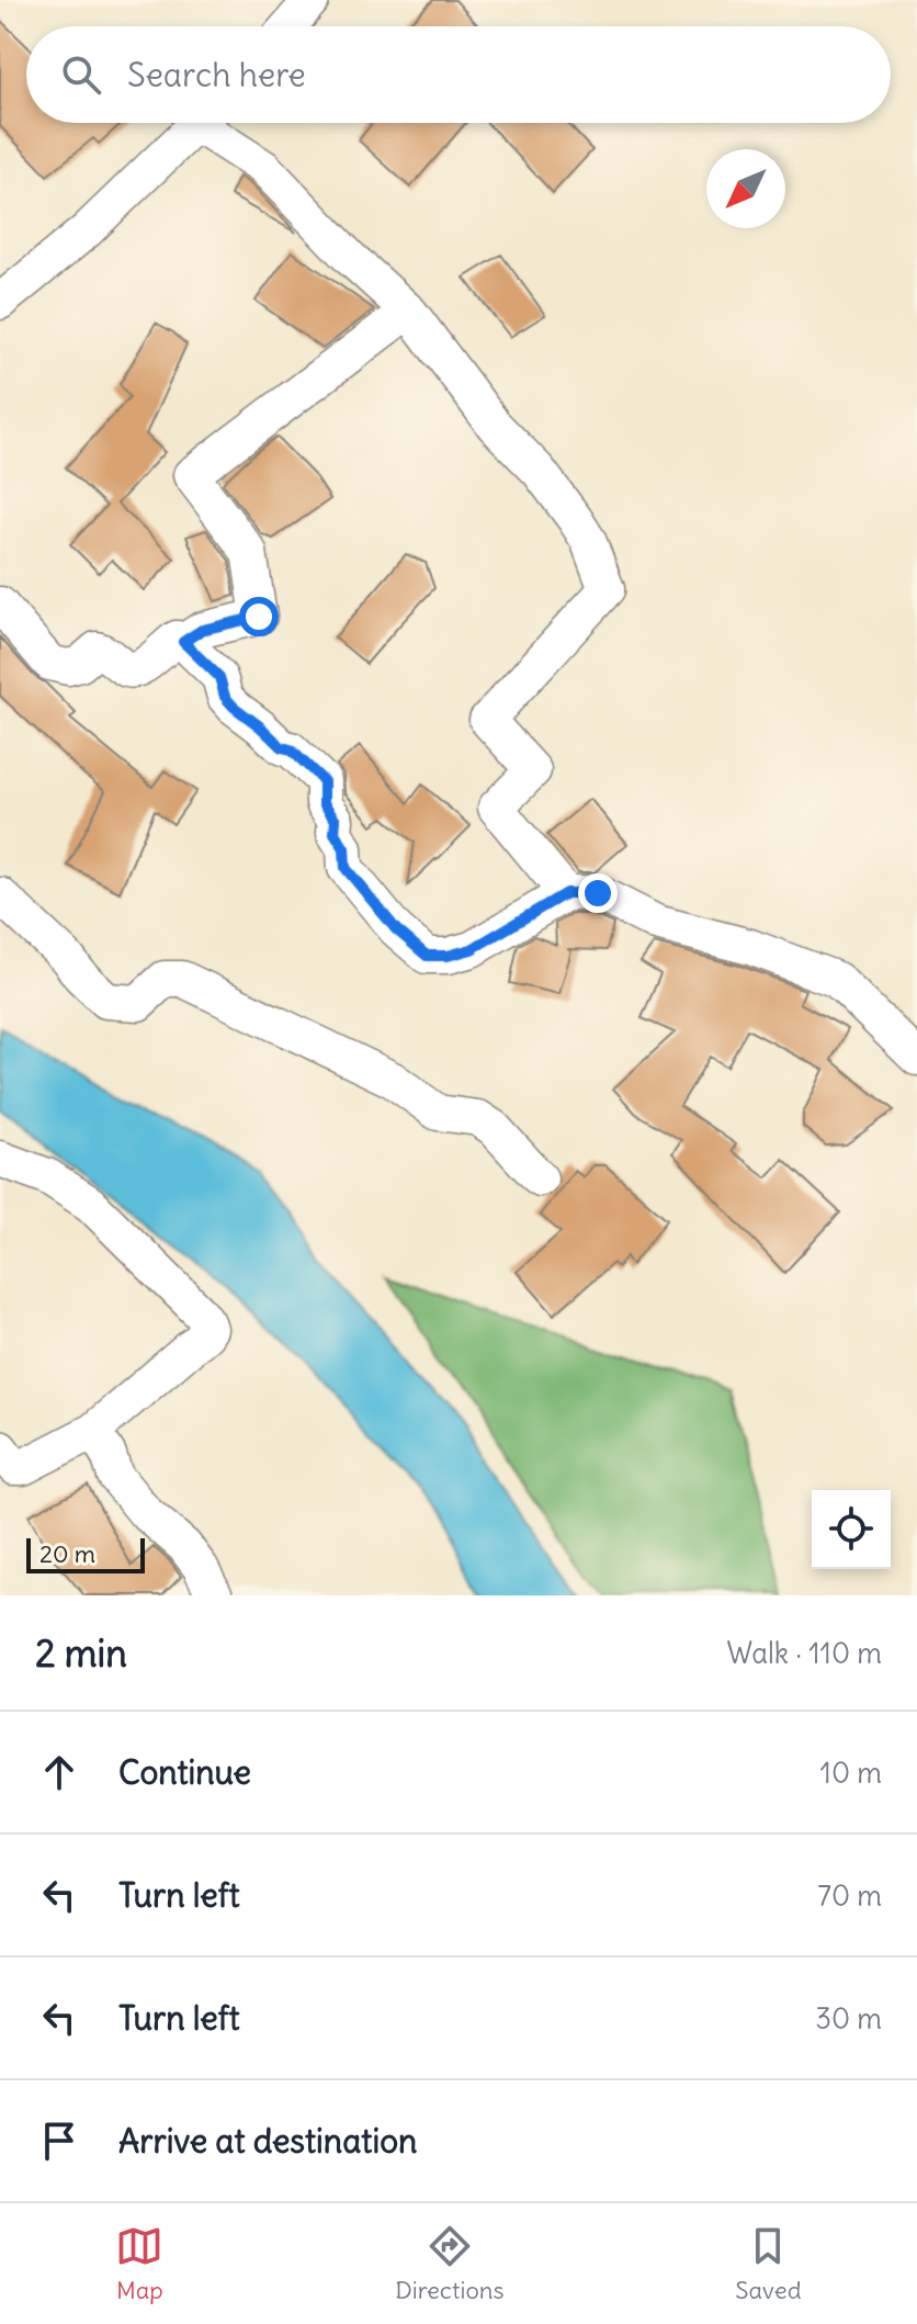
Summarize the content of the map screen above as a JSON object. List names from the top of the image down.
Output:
{
  "scale_bar": "20 m",
  "north": "bottom left",
  "page": {
    "search": "Search here",
    "scale": "20 m",
    "heading": ["2 min", "Walk · 110 m"],
    "list": [
      ["Continue", "10 m"],
      ["Turn left", "70 m"],
      ["Turn left", "30 m"],
      "Arrive at destination"
    ],
    "nav": ["Map", "Directions", "Saved"]
  }
}
